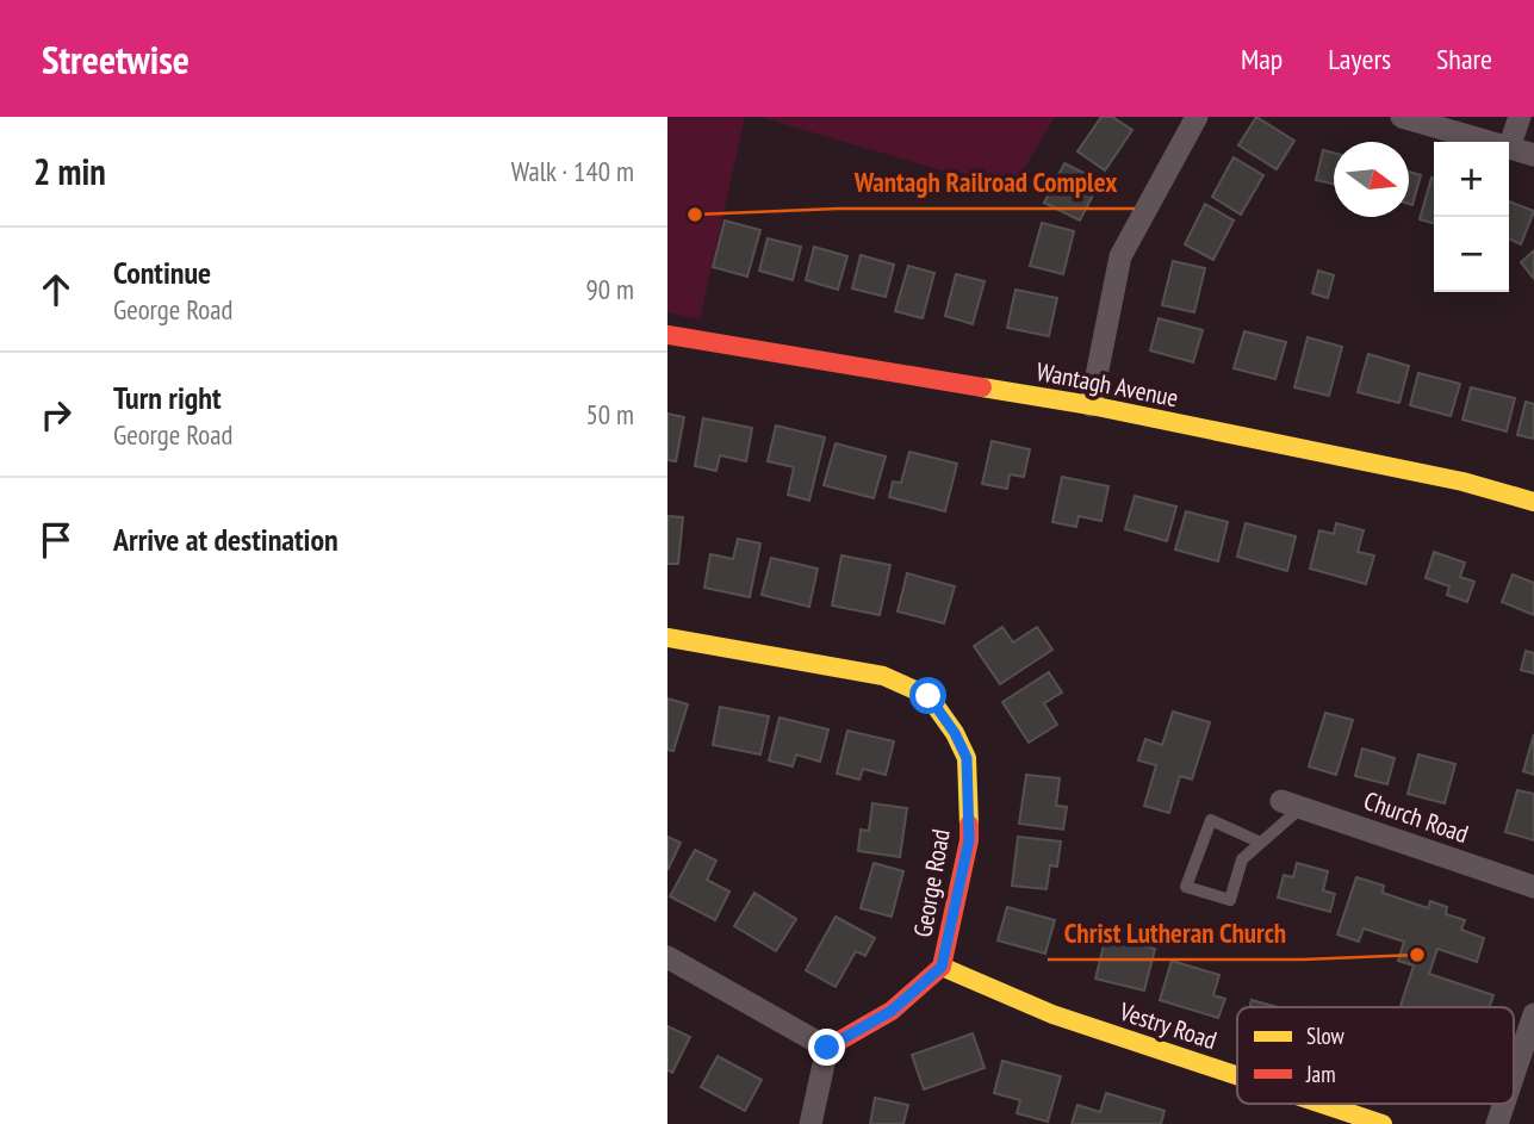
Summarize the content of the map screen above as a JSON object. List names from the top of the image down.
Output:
{
  "streets": {
    "street": [
      "Wantagh Avenue",
      "Church Road",
      "George Road",
      "Vestry Road"
    ]
  },
  "crossings": [
    ["George Road", "Vestry Road"]
  ],
  "places": ["Wantagh Railroad Complex", "Christ Lutheran Church"],
  "legend": ["Slow", "Jam"],
  "north": "right",
  "page": {
    "header": "Streetwise",
    "nav": ["Map", "Layers", "Share"],
    "heading": ["2 min", "Walk · 140 m"],
    "map_buttons": ["+", "−"],
    "list": [
      ["Continue", "George Road", "90 m"],
      ["Turn right", "George Road", "50 m"],
      "Arrive at destination"
    ]
  }
}
